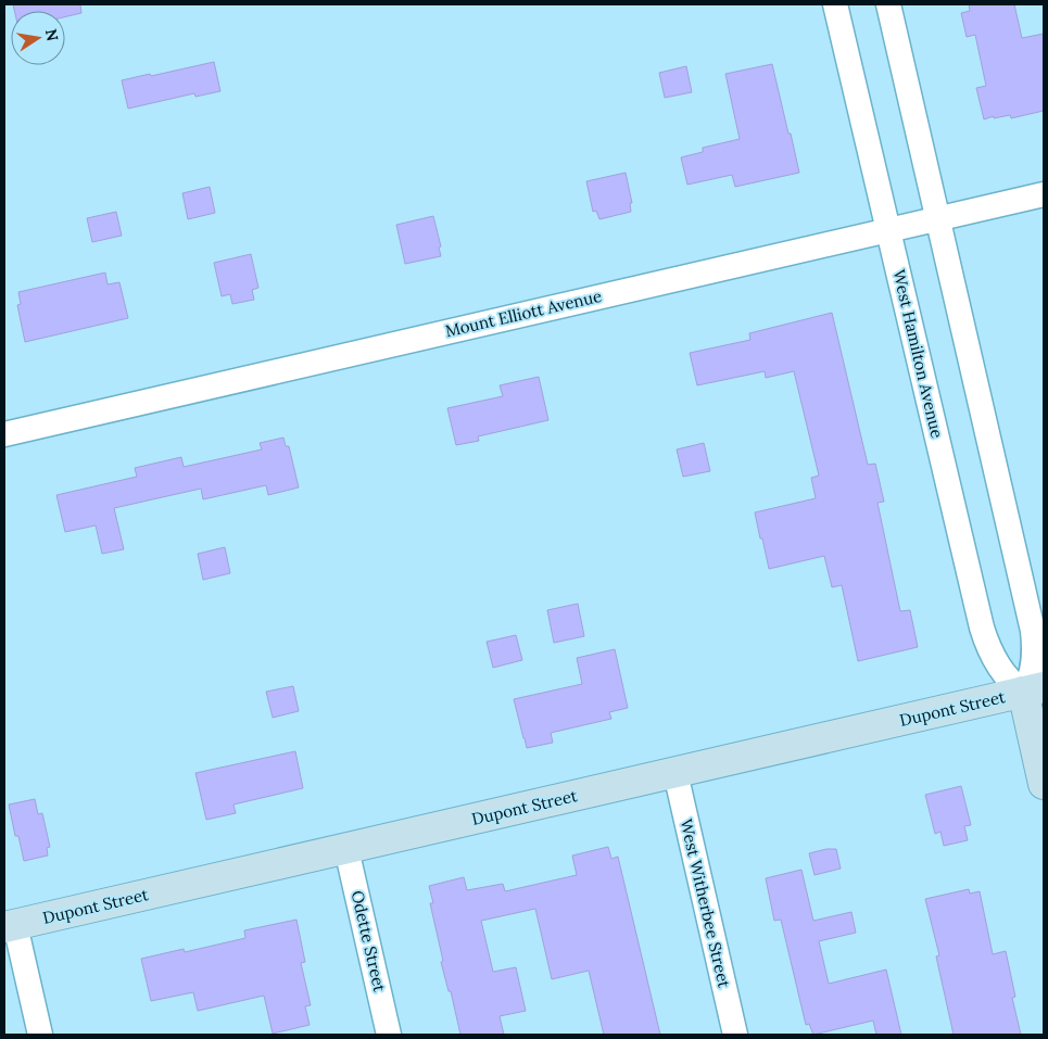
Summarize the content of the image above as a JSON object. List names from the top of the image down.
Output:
{
  "streets": {
    "street": [
      "Mount Elliott Avenue",
      "West Hamilton Avenue",
      "Dupont Street",
      "West Witherbee Street",
      "Odette Street"
    ]
  },
  "crossings": [
    ["Mount Elliott Avenue", "West Hamilton Avenue"],
    ["West Hamilton Avenue", "Dupont Street"],
    ["Dupont Street", "West Witherbee Street"],
    ["Dupont Street", "Odette Street"]
  ],
  "north": "right"
}
